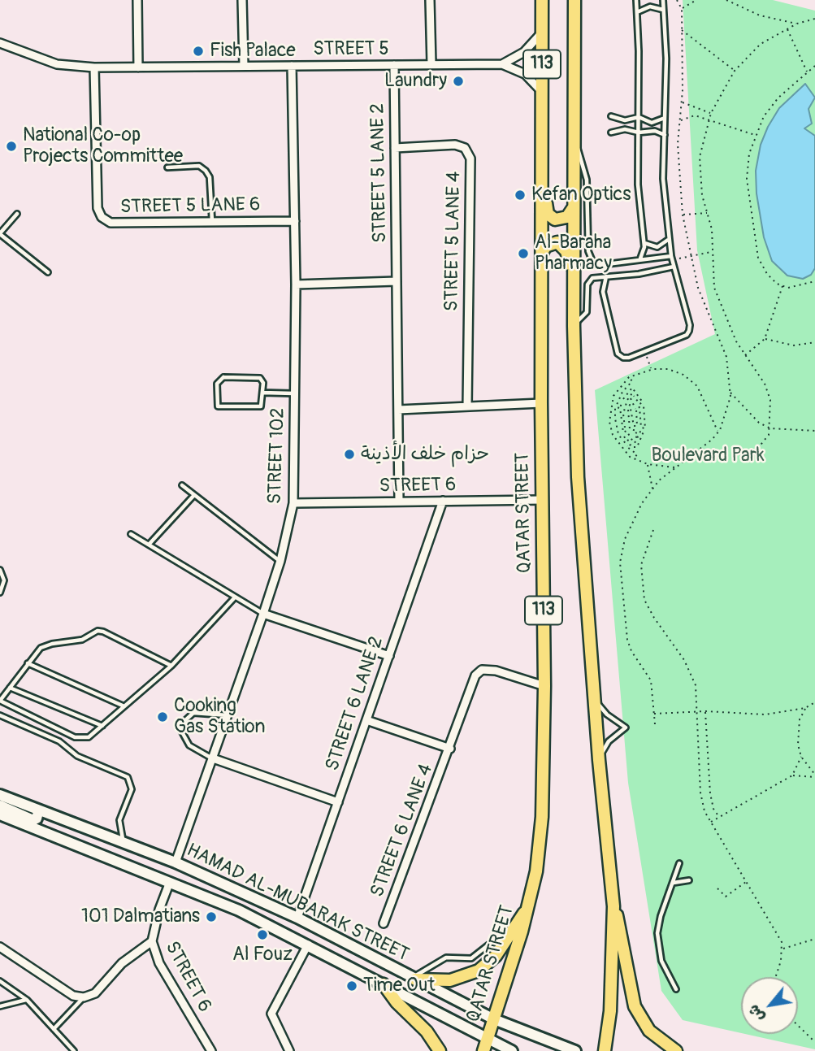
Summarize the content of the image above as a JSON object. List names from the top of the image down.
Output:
{
  "streets": {
    "main road": ["113", "QATAR STREET", "HAMAD AL-MUBARAK STREET"],
    "street": [
      "STREET 5",
      "STREET 5 LANE 2",
      "STREET 5 LANE 6",
      "STREET 5 LANE 4",
      "STREET 102",
      "STREET 6",
      "STREET 6 LANE 2",
      "STREET 6 LANE 4"
    ]
  },
  "crossings": [
    ["STREET 5", "STREET 5 LANE 2"],
    ["STREET 5", "STREET 5 LANE 6"],
    ["STREET 5", "STREET 102"],
    ["STREET 5", "QATAR STREET"],
    ["STREET 5 LANE 2", "STREET 5 LANE 4"],
    ["STREET 5 LANE 2", "STREET 6"],
    ["STREET 5 LANE 6", "STREET 102"],
    ["STREET 102", "STREET 6"],
    ["STREET 102", "HAMAD AL-MUBARAK STREET"],
    ["STREET 6", "QATAR STREET"],
    ["STREET 6", "STREET 6 LANE 2"],
    ["STREET 6", "HAMAD AL-MUBARAK STREET"],
    ["QATAR STREET", "STREET 6 LANE 4"],
    ["QATAR STREET", "HAMAD AL-MUBARAK STREET"],
    ["STREET 6 LANE 2", "STREET 6 LANE 4"],
    ["STREET 6 LANE 2", "HAMAD AL-MUBARAK STREET"]
  ],
  "parks": ["Boulevard Park"],
  "places": [
    "Fish Palace",
    "Laundry",
    "National Co-op Projects Committee",
    "Kefan Optics",
    "Al-Baraha Pharmacy",
    "حزام خلف الأذينة",
    "Cooking Gas Station",
    "101 Dalmatians",
    "Al Fouz",
    "Time Out"
  ],
  "north": "bottom left"
}
